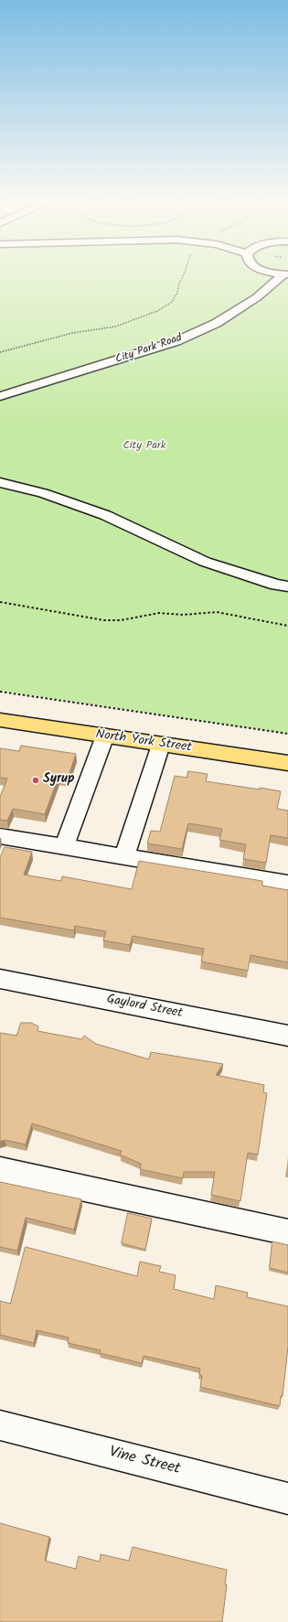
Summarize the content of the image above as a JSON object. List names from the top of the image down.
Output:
{
  "streets": {
    "main road": ["North York Street"],
    "street": ["City Park Road", "Gaylord Street", "Vine Street"]
  },
  "parks": ["City Park"],
  "places": ["Syrup"]
}
